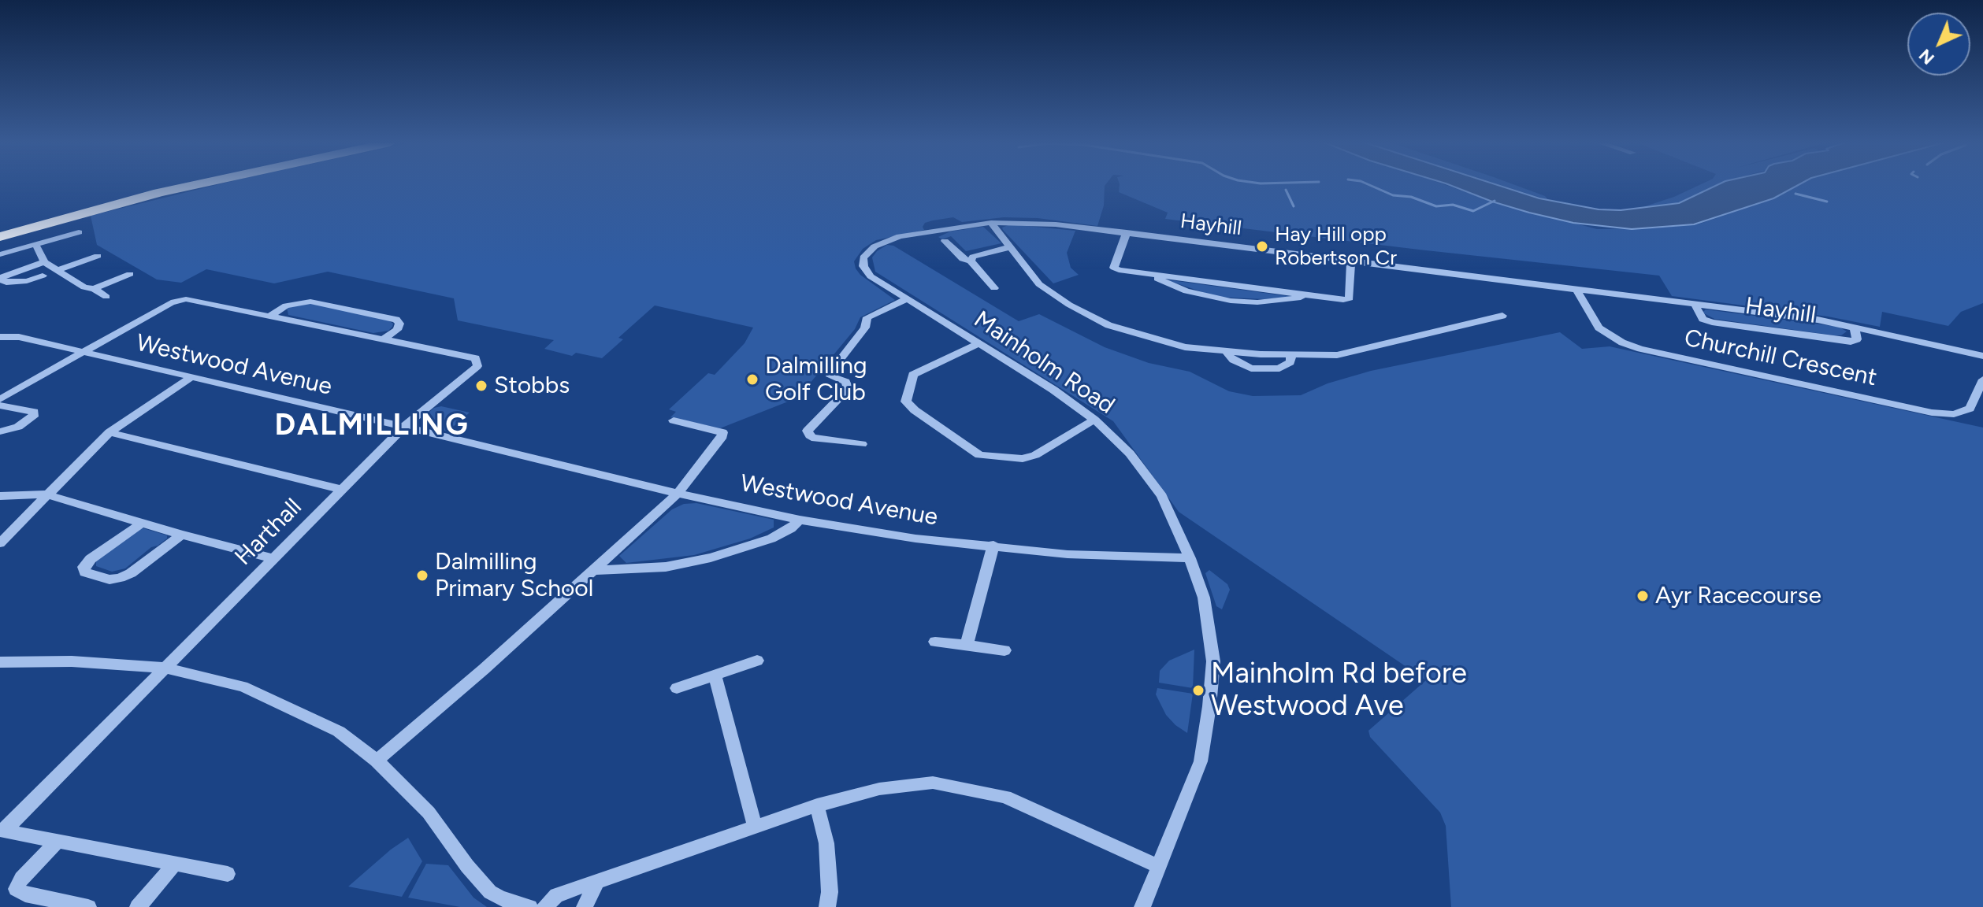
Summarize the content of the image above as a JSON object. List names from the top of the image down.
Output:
{
  "streets": {
    "street": [
      "Hayhill",
      "Churchill Crescent",
      "Mainholm Road",
      "Westwood Avenue",
      "Harthall"
    ]
  },
  "crossings": [
    ["Hayhill", "Churchill Crescent"],
    ["Hayhill", "Mainholm Road"],
    ["Mainholm Road", "Westwood Avenue"],
    ["Westwood Avenue", "Harthall"]
  ],
  "districts": ["DALMILLING"],
  "places": [
    "Hay Hill opp Robertson Cr",
    "Dalmilling Golf Club",
    "Stobbs",
    "Dalmilling Primary School",
    "Ayr Racecourse",
    "Mainholm Rd before Westwood Ave"
  ],
  "north": "bottom left"
}
